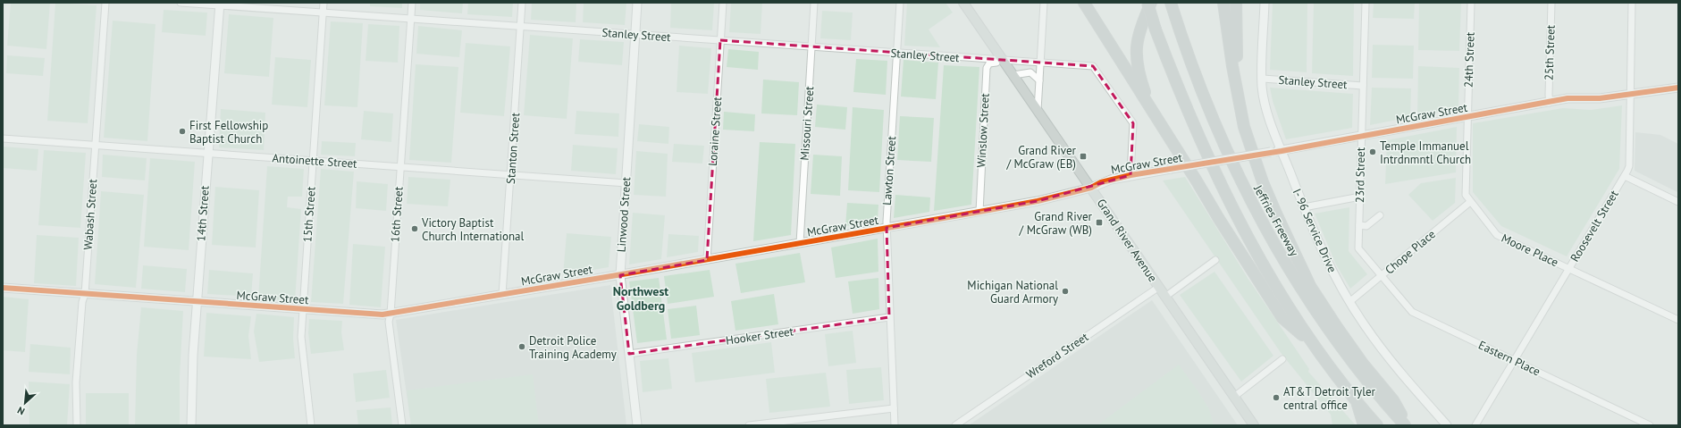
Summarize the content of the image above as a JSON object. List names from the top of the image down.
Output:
{
  "streets": {
    "highway": ["Jeffries Freeway"],
    "main road": ["Grand River Avenue"],
    "street": [
      "Stanley Street",
      "25th Street",
      "24th Street",
      "McGraw Street",
      "Missouri Street",
      "Winslow Street",
      "Loraine Street",
      "Stanton Street",
      "Antoinette Street",
      "Lawton Street",
      "23rd Street",
      "14th Street",
      "Wabash Street",
      "15th Street",
      "16th Street",
      "Linwood Street",
      "Roosevelt Street",
      "I- 96 Service Drive",
      "Moore Place",
      "Chope Place",
      "Hooker Street",
      "Wreford Street",
      "Eastern Place"
    ]
  },
  "crossings": [
    ["Stanley Street", "McGraw Street"],
    ["Stanley Street", "Missouri Street"],
    ["Stanley Street", "Winslow Street"],
    ["Stanley Street", "Loraine Street"],
    ["Stanley Street", "Stanton Street"],
    ["Stanley Street", "Lawton Street"],
    ["Stanley Street", "23rd Street"],
    ["Stanley Street", "14th Street"],
    ["Stanley Street", "15th Street"],
    ["Stanley Street", "16th Street"],
    ["Stanley Street", "Linwood Street"],
    ["Stanley Street", "I- 96 Service Drive"],
    ["Stanley Street", "Grand River Avenue"],
    ["25th Street", "McGraw Street"],
    ["24th Street", "McGraw Street"],
    ["24th Street", "Moore Place"],
    ["24th Street", "Chope Place"],
    ["McGraw Street", "Missouri Street"],
    ["McGraw Street", "Winslow Street"],
    ["McGraw Street", "Loraine Street"],
    ["McGraw Street", "Stanton Street"],
    ["McGraw Street", "Lawton Street"],
    ["McGraw Street", "23rd Street"],
    ["McGraw Street", "14th Street"],
    ["McGraw Street", "Wabash Street"],
    ["McGraw Street", "15th Street"],
    ["McGraw Street", "16th Street"],
    ["McGraw Street", "Linwood Street"],
    ["McGraw Street", "Roosevelt Street"],
    ["McGraw Street", "I- 96 Service Drive"],
    ["McGraw Street", "Grand River Avenue"],
    ["Winslow Street", "Grand River Avenue"],
    ["Stanton Street", "Antoinette Street"],
    ["Antoinette Street", "14th Street"],
    ["Antoinette Street", "Wabash Street"],
    ["Antoinette Street", "15th Street"],
    ["Antoinette Street", "16th Street"],
    ["Antoinette Street", "Linwood Street"],
    ["Lawton Street", "Hooker Street"],
    ["23rd Street", "Chope Place"],
    ["23rd Street", "Eastern Place"],
    ["Linwood Street", "Hooker Street"],
    ["Roosevelt Street", "Moore Place"],
    ["Roosevelt Street", "Eastern Place"],
    ["I- 96 Service Drive", "Chope Place"],
    ["Grand River Avenue", "Wreford Street"],
    ["Moore Place", "Chope Place"],
    ["Chope Place", "Eastern Place"]
  ],
  "districts": ["Northwest Goldberg"],
  "places": {
    "other": [
      "First Fellowship Baptist Church",
      "Temple Immanuel Intrdnmntl Church",
      "Victory Baptist Church International",
      "Michigan National Guard Armory",
      "Detroit Police Training Academy",
      "AT&T Detroit Tyler central office"
    ],
    "transit": ["Grand River / McGraw (EB)", "Grand River / McGraw (WB)"]
  },
  "north": "bottom left"
}
